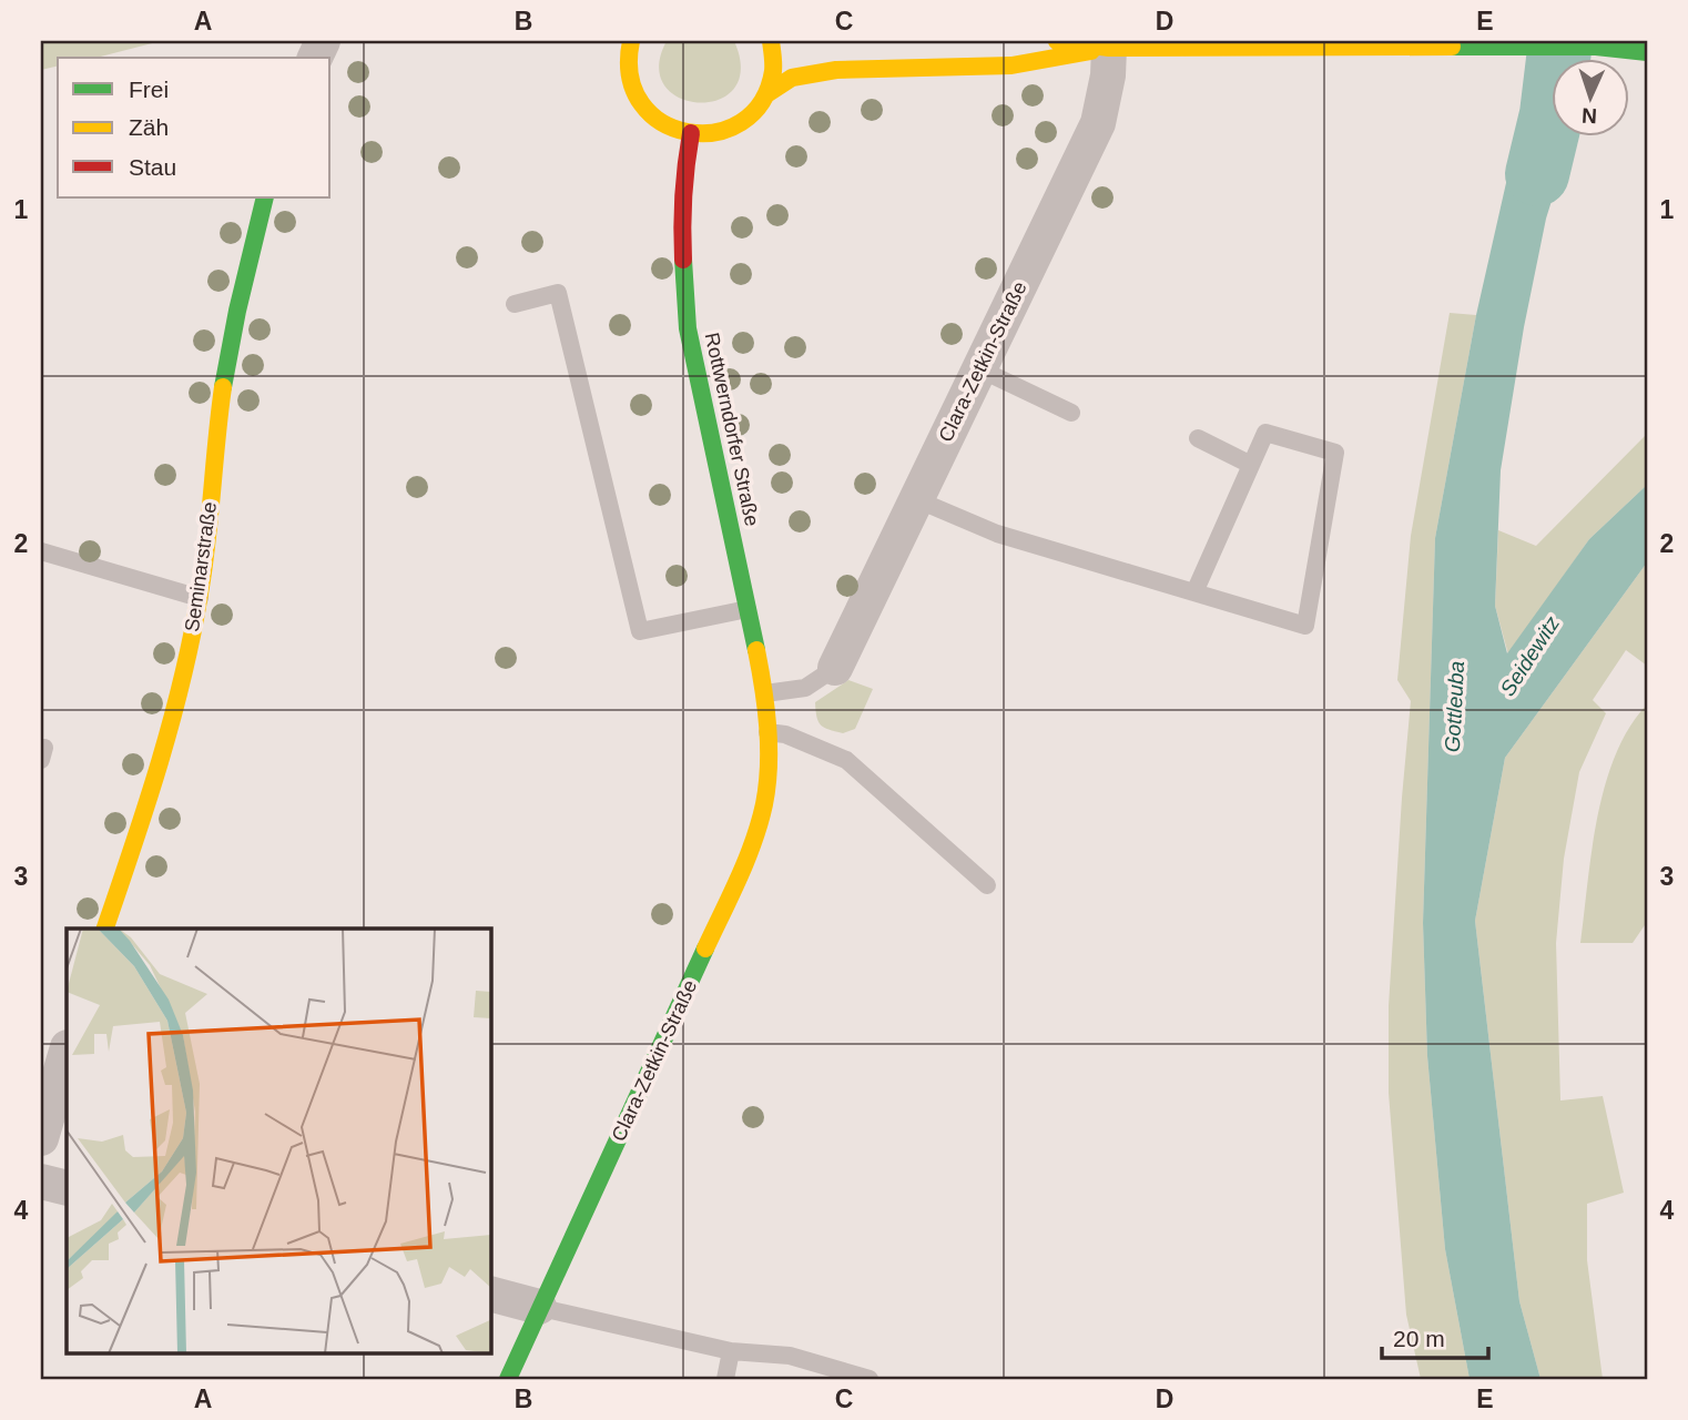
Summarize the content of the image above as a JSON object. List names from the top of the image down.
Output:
{
  "streets": {
    "main road": ["Clara-Zetkin-Straße", "Rottwerndorfer Straße", "Seminarstraße"]
  },
  "crossings": [
    ["Clara-Zetkin-Straße", "Rottwerndorfer Straße"]
  ],
  "water": ["Seidewitz", "Gottleuba"],
  "legend": ["Frei", "Zäh", "Stau"],
  "scale_bar": "20 m",
  "north": "bottom",
  "grid": {
    "columns": [
      "A",
      "B",
      "C",
      "D",
      "E"
    ],
    "rows": [
      "1",
      "2",
      "3",
      "4"
    ]
  }
}
